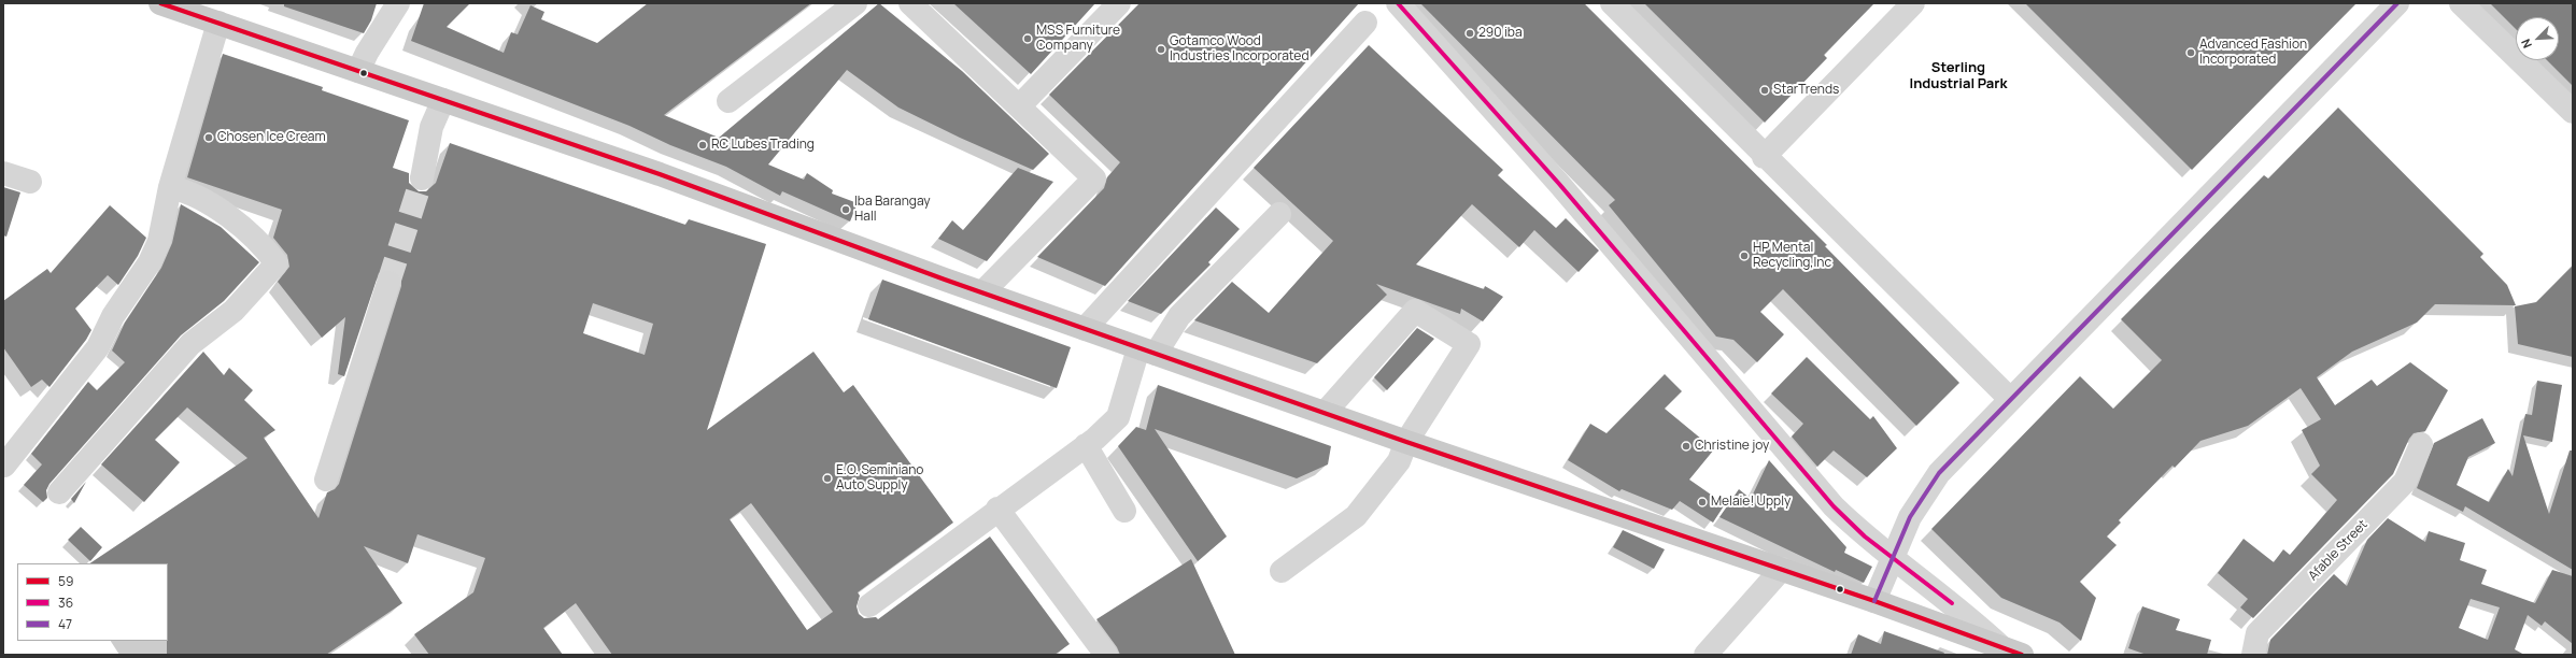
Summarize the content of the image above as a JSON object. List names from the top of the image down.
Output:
{
  "streets": {
    "street": ["Afable Street"]
  },
  "districts": ["Sterling Industrial Park"],
  "places": [
    "290 iba",
    "MSS Furniture Company",
    "Gotamco Wood Industries Incorporated",
    "Advanced Fashion Incorporated",
    "StarTrends",
    "Chosen Ice Cream",
    "RC Lubes Trading",
    "Iba Barangay Hall",
    "HP Mental Recycling,Inc",
    "Christine joy",
    "E.O. Seminiano Auto Supply",
    "Melaie! Upply"
  ],
  "lines": ["transit line 59", "transit line 36", "transit line 47"],
  "legend": ["59", "36", "47"],
  "north": "bottom left"
}
